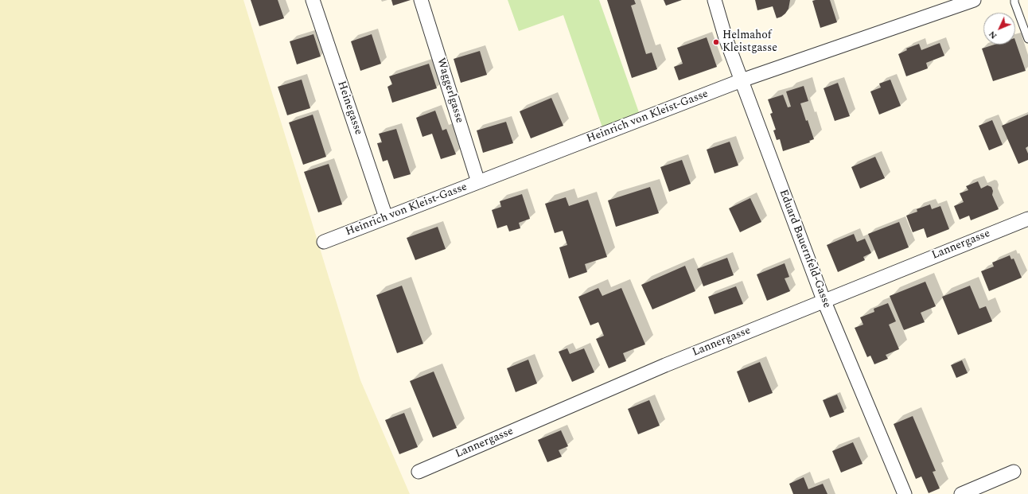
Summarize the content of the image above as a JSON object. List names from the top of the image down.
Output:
{
  "streets": {
    "street": [
      "Waggerlgasse",
      "Heinegasse",
      "Heinrich von Kleist-Gasse",
      "Lannergasse",
      "Eduard Bauernfeld-Gasse"
    ]
  },
  "crossings": [
    ["Waggerlgasse", "Heinrich von Kleist-Gasse"],
    ["Heinegasse", "Heinrich von Kleist-Gasse"],
    ["Heinrich von Kleist-Gasse", "Eduard Bauernfeld-Gasse"],
    ["Lannergasse", "Eduard Bauernfeld-Gasse"]
  ],
  "places": ["Helmahof Kleistgasse"],
  "north": "bottom left"
}
